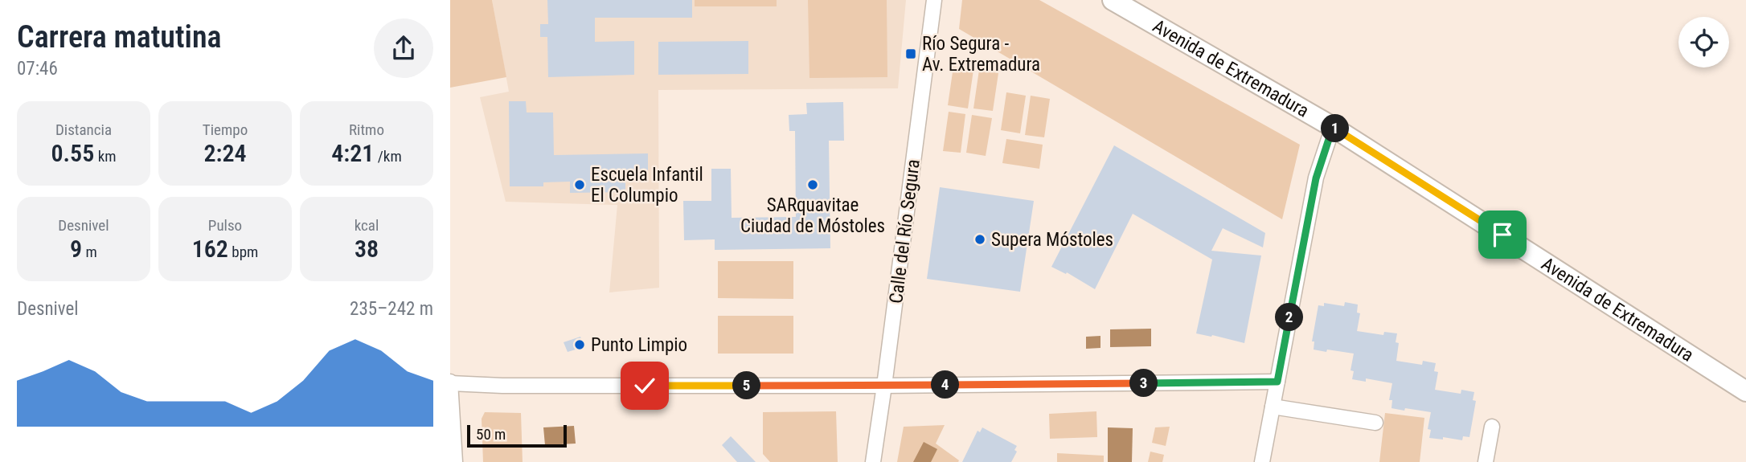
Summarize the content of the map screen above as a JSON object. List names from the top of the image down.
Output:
{
  "streets": {
    "street": ["Avenida de Extremadura", "Calle del Río Segura"]
  },
  "places": {
    "transit": ["Río Segura - Av. Extremadura"],
    "other": [
      "Escuela Infantil El Columpio",
      "SARquavitae Ciudad de Móstoles",
      "Supera Móstoles",
      "Punto Limpio"
    ]
  },
  "scale_bar": "50 m",
  "page": {
    "heading": ["Carrera matutina", "07:46"],
    "stats": [
      ["Distancia", "0.55 km"],
      ["Tiempo", "2:24"],
      ["Ritmo", "4:21 /km"],
      ["Desnivel", "9 m"],
      ["Pulso", "162 bpm"],
      ["kcal", "38"]
    ],
    "pins": [
      "1",
      "2",
      "3",
      "4",
      "5"
    ],
    "chart": ["Desnivel", "235–242 m"],
    "scale": "50 m"
  }
}
